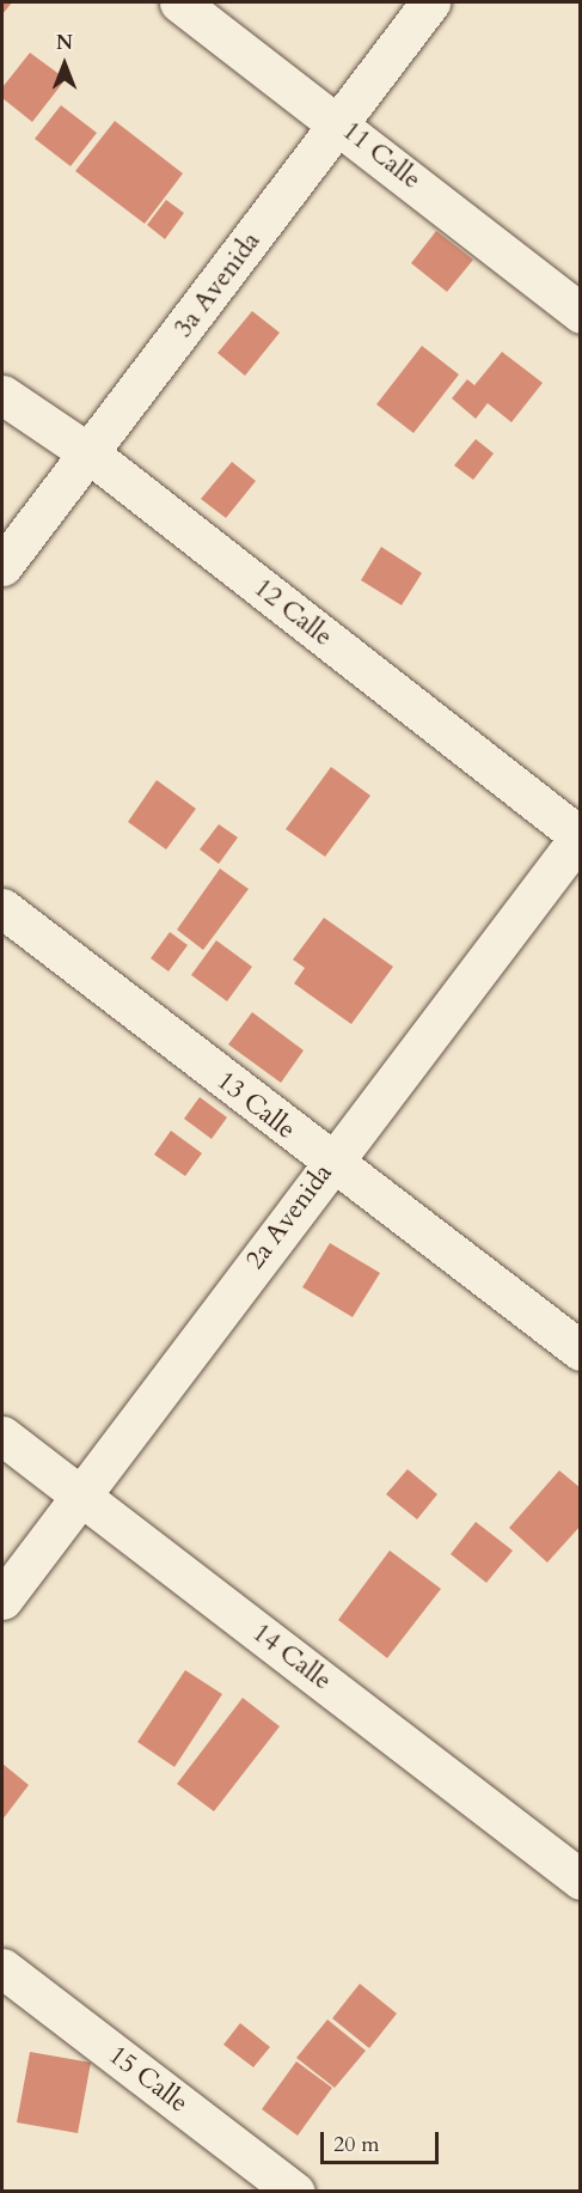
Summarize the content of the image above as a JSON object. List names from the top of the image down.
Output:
{
  "streets": {
    "street": [
      "11 Calle",
      "3a Avenida",
      "12 Calle",
      "13 Calle",
      "2a Avenida",
      "14 Calle",
      "15 Calle"
    ]
  },
  "crossings": [
    ["11 Calle", "3a Avenida"],
    ["3a Avenida", "12 Calle"],
    ["12 Calle", "2a Avenida"],
    ["13 Calle", "2a Avenida"],
    ["2a Avenida", "14 Calle"]
  ],
  "scale_bar": "20 m",
  "north": "top"
}
